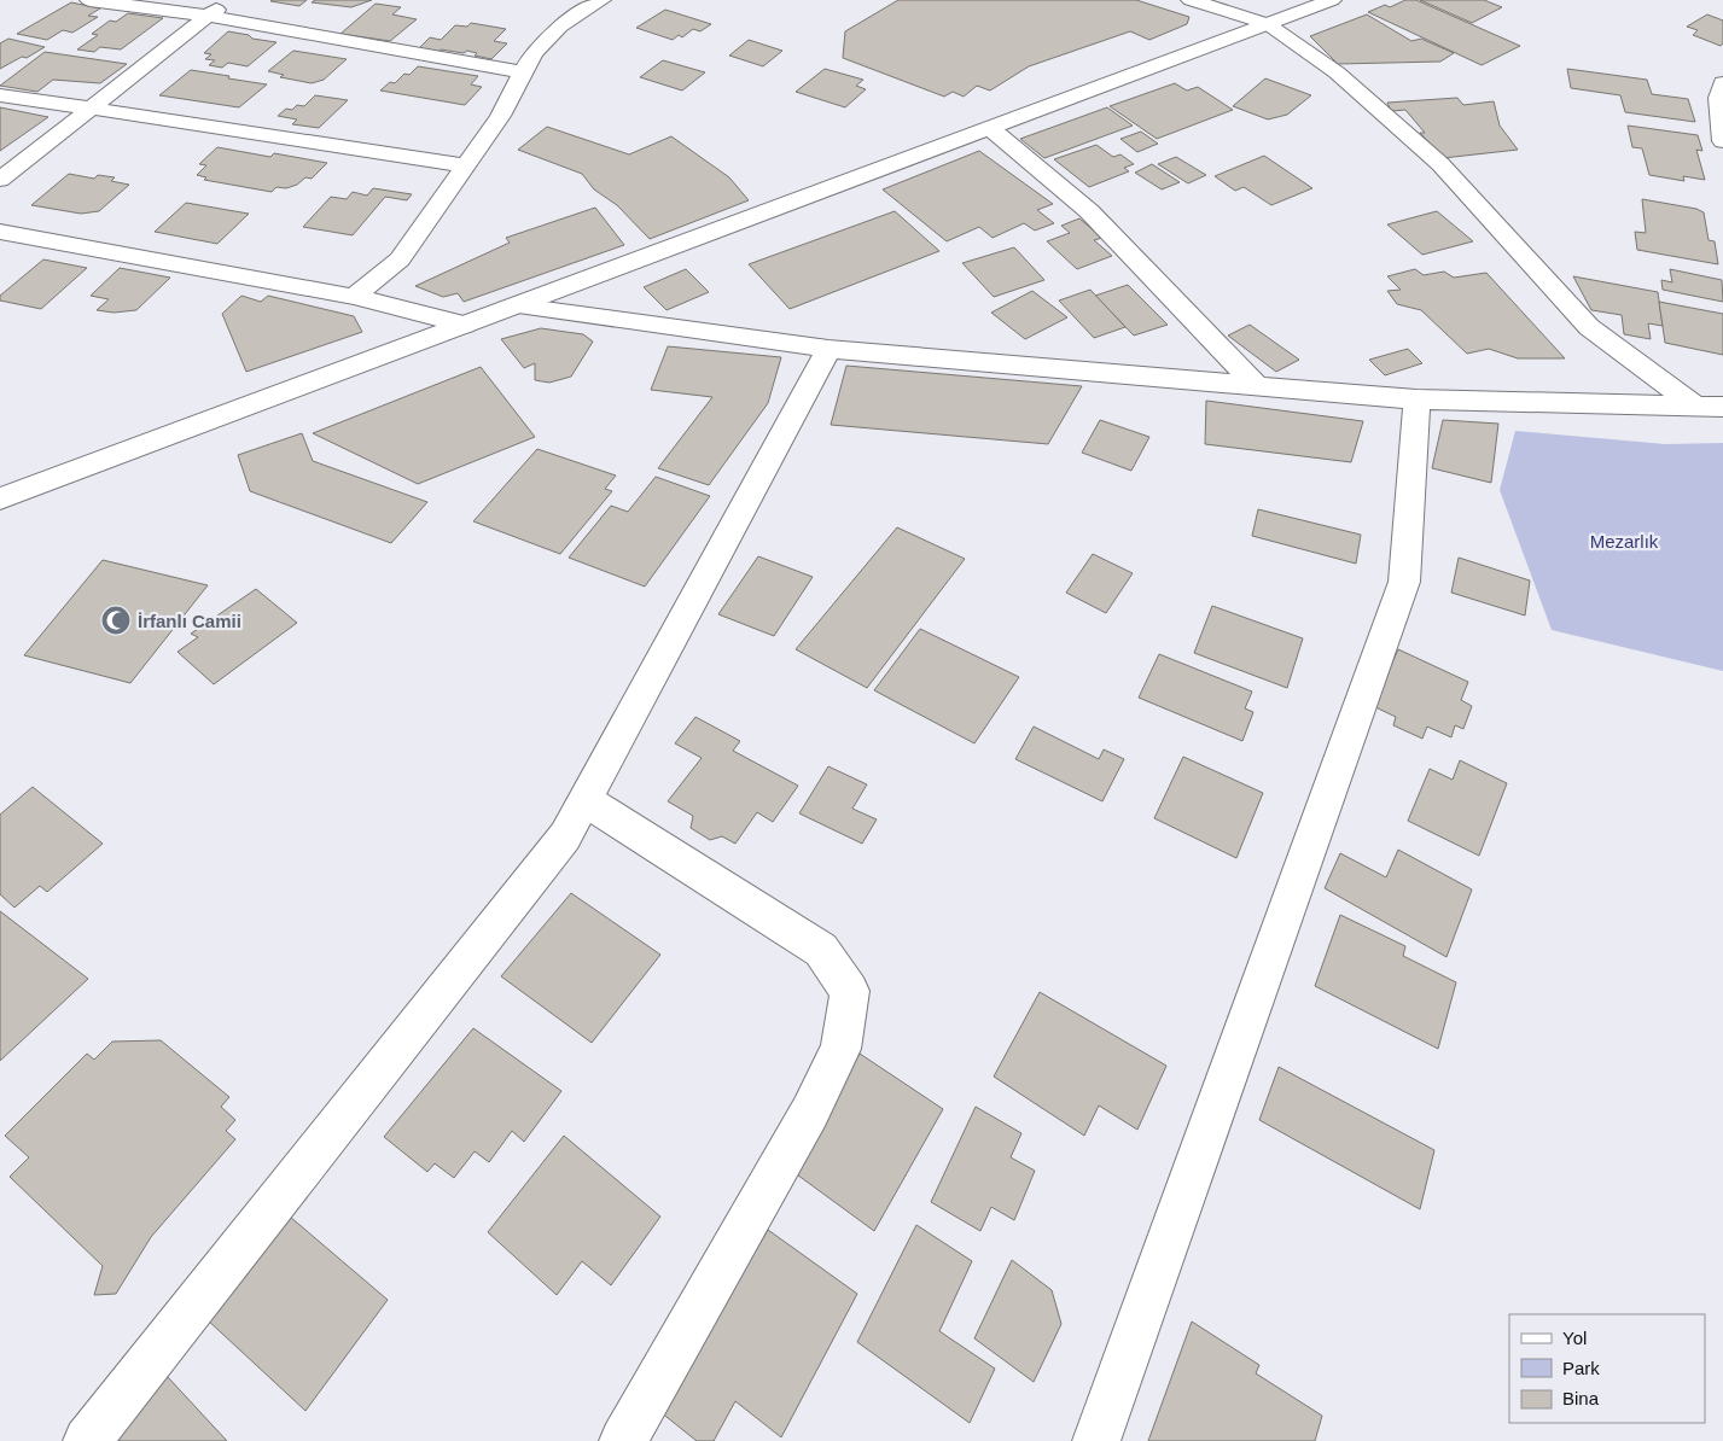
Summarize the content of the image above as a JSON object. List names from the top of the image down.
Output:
{
  "parks": ["Mezarlık"],
  "places": {
    "mosque": ["İrfanlı Camii"]
  },
  "legend": ["Yol", "Park", "Bina"]
}
